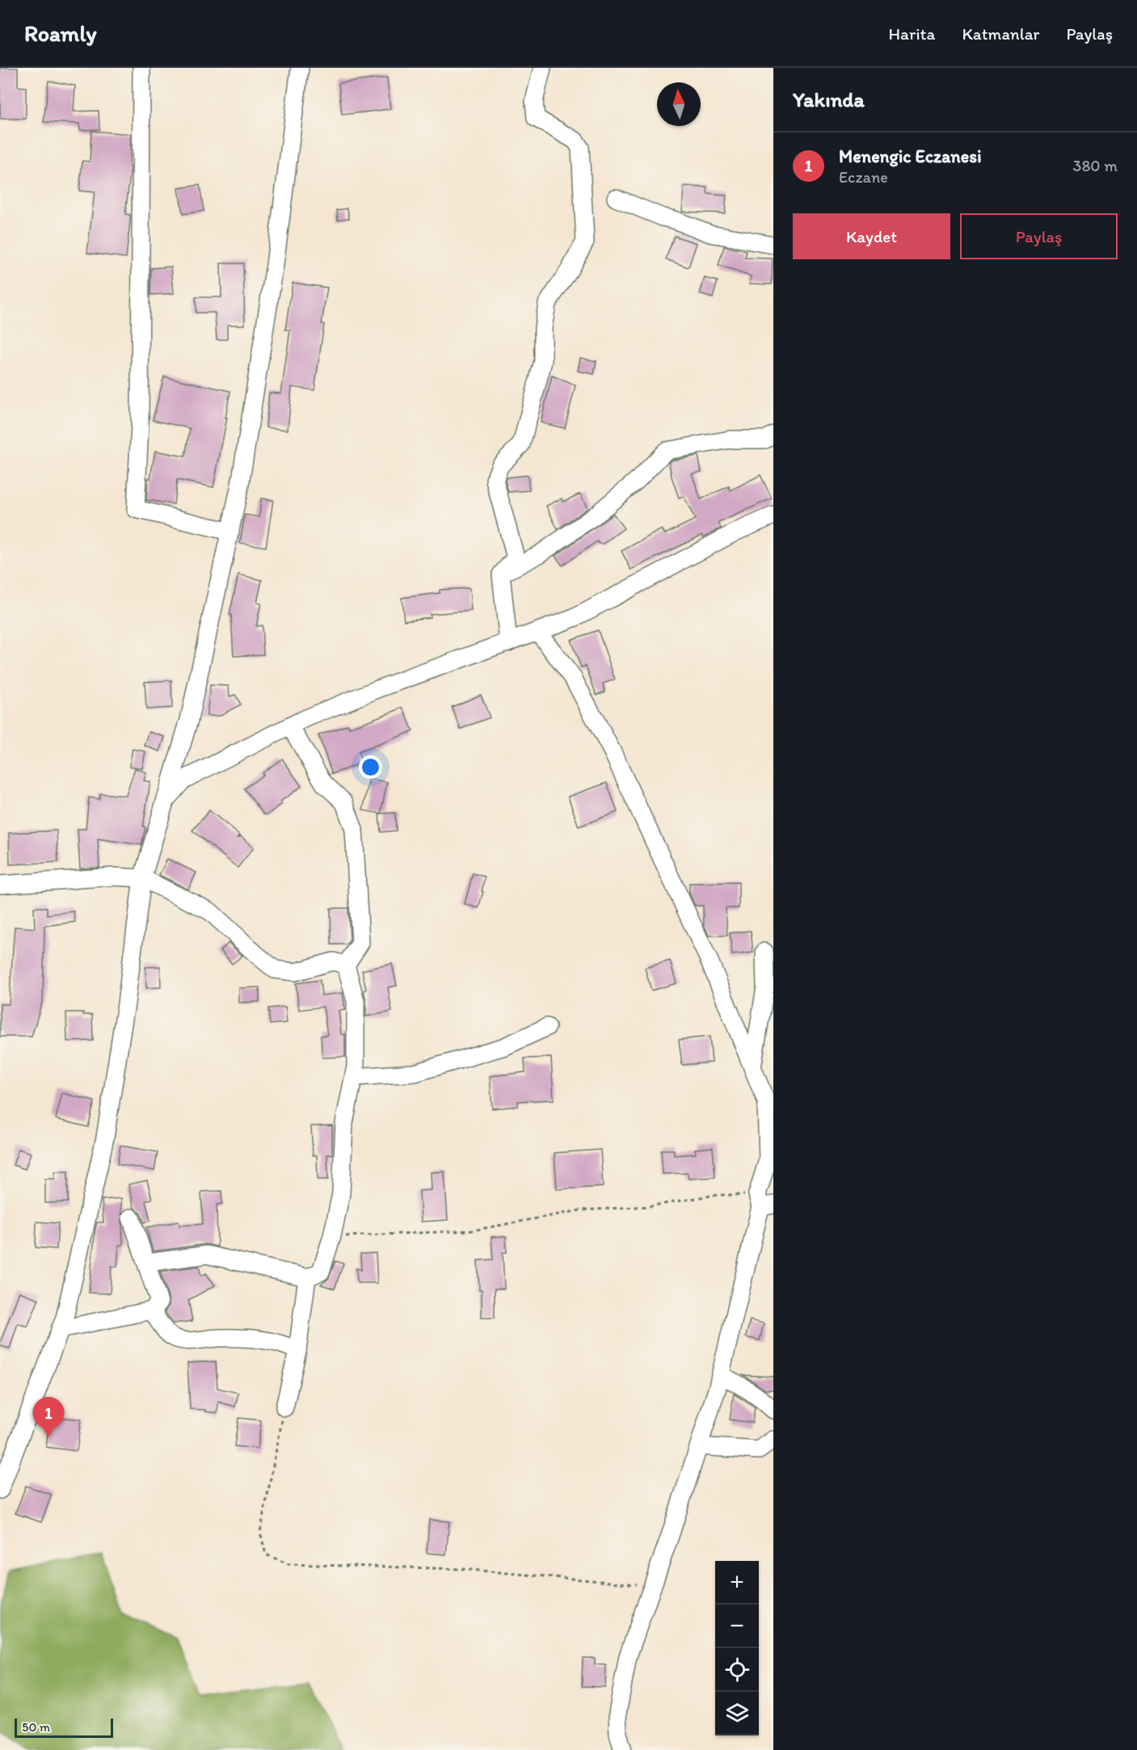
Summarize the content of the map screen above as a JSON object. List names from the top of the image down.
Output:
{
  "scale_bar": "50 m",
  "north": "top",
  "page": {
    "header": "Roamly",
    "nav": ["Harita", "Katmanlar", "Paylaş"],
    "heading": "Yakında",
    "list": [
      {
        "mark": "1",
        "name": "Menengic Eczanesi",
        "note": "Eczane",
        "value": "380 m"
      }
    ],
    "buttons": ["Kaydet", "Paylaş"],
    "pins": "1",
    "map_buttons": ["+", "−"],
    "scale": "50 m"
  }
}
